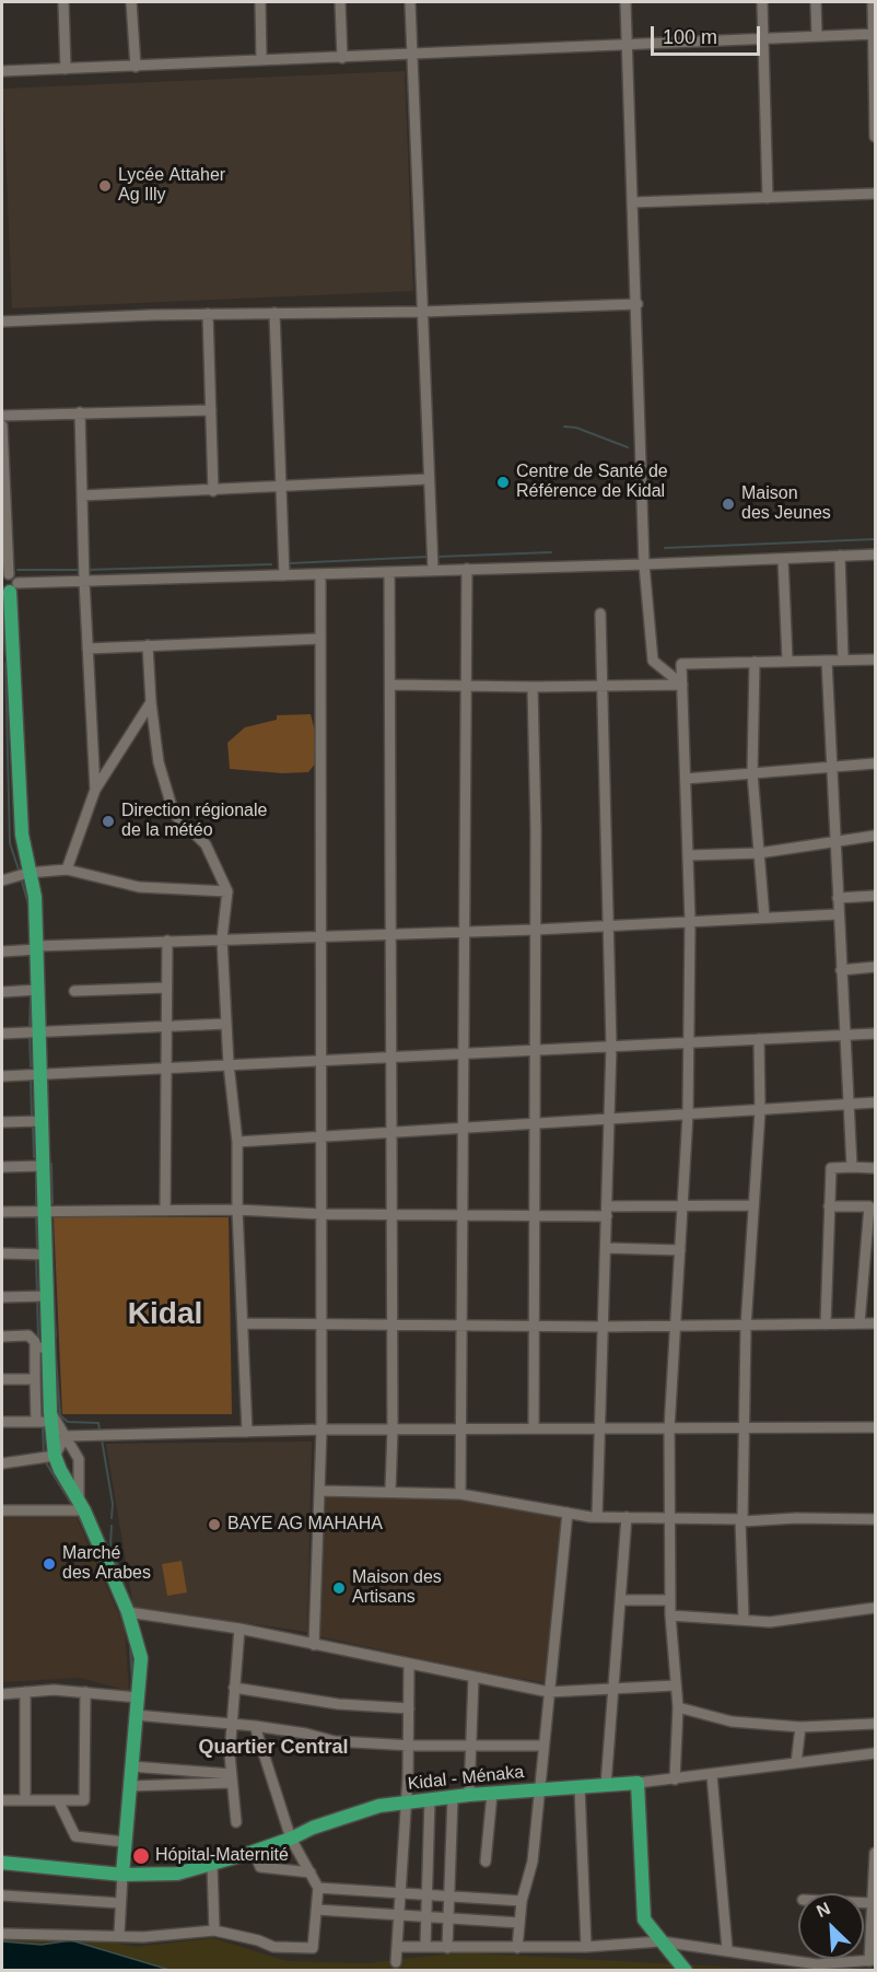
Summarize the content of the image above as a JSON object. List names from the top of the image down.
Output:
{
  "streets": {
    "main road": ["Kidal - Ménaka"]
  },
  "districts": ["Kidal", "Quartier Central"],
  "places": [
    "Lycée Attaher Ag Illy",
    "Centre de Santé de Référence de Kidal",
    "Maison des Jeunes",
    "Direction régionale de la météo",
    "BAYE AG MAHAHA",
    "Marché des Arabes",
    "Maison des Artisans",
    "Hópital-Maternité"
  ],
  "scale_bar": "100 m",
  "north": "top left"
}
